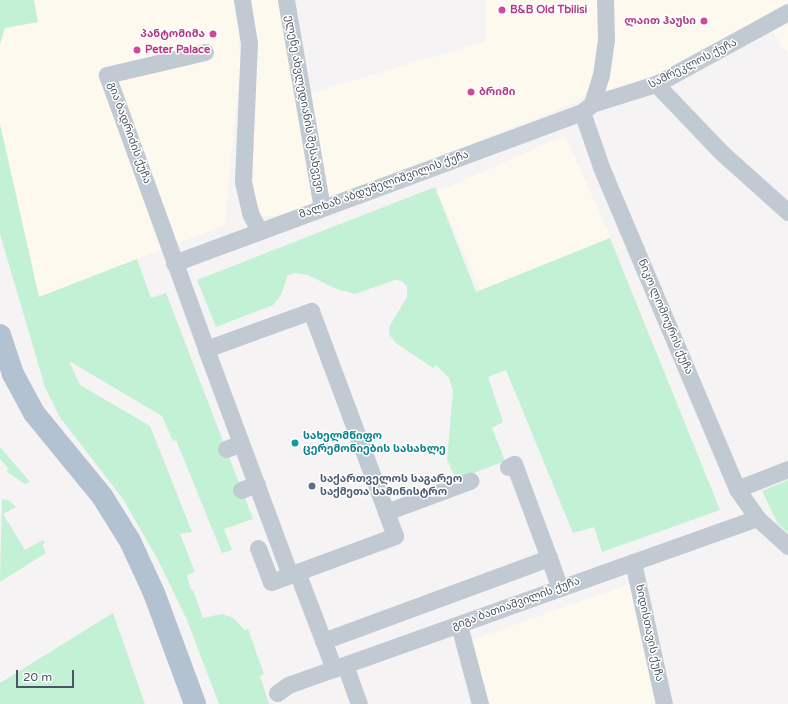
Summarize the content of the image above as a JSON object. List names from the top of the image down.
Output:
{
  "streets": {
    "street": [
      "სამრეკლოს ქუჩა",
      "ელენე ახვლედიანის შესახვევი",
      "გია ბადრიძის ქუჩა",
      "მალხაზ აბდუშელიშვილის ქუჩა",
      "ნიკო ლომოურის ქუჩა",
      "გიგა ბათიაშვილის ქუჩა",
      "ხიდისთავის ქუჩა"
    ]
  },
  "crossings": [
    ["სამრეკლოს ქუჩა", "მალხაზ აბდუშელიშვილის ქუჩა"],
    ["სამრეკლოს ქუჩა", "ნიკო ლომოურის ქუჩა"],
    ["ელენე ახვლედიანის შესახვევი", "მალხაზ აბდუშელიშვილის ქუჩა"],
    ["გია ბადრიძის ქუჩა", "მალხაზ აბდუშელიშვილის ქუჩა"],
    ["მალხაზ აბდუშელიშვილის ქუჩა", "ნიკო ლომოურის ქუჩა"],
    ["ნიკო ლომოურის ქუჩა", "გიგა ბათიაშვილის ქუჩა"],
    ["გიგა ბათიაშვილის ქუჩა", "ხიდისთავის ქუჩა"]
  ],
  "places": [
    "B&B Old Tbilisi",
    "ლაით ჰაუსი",
    "პანტომიმა",
    "Peter Palace",
    "ბრიმი",
    "სახელმწიფო ცერემონიების სასახლე",
    "საქართველოს საგარეო საქმეთა სამინისტრო"
  ],
  "scale_bar": "20 m"
}
